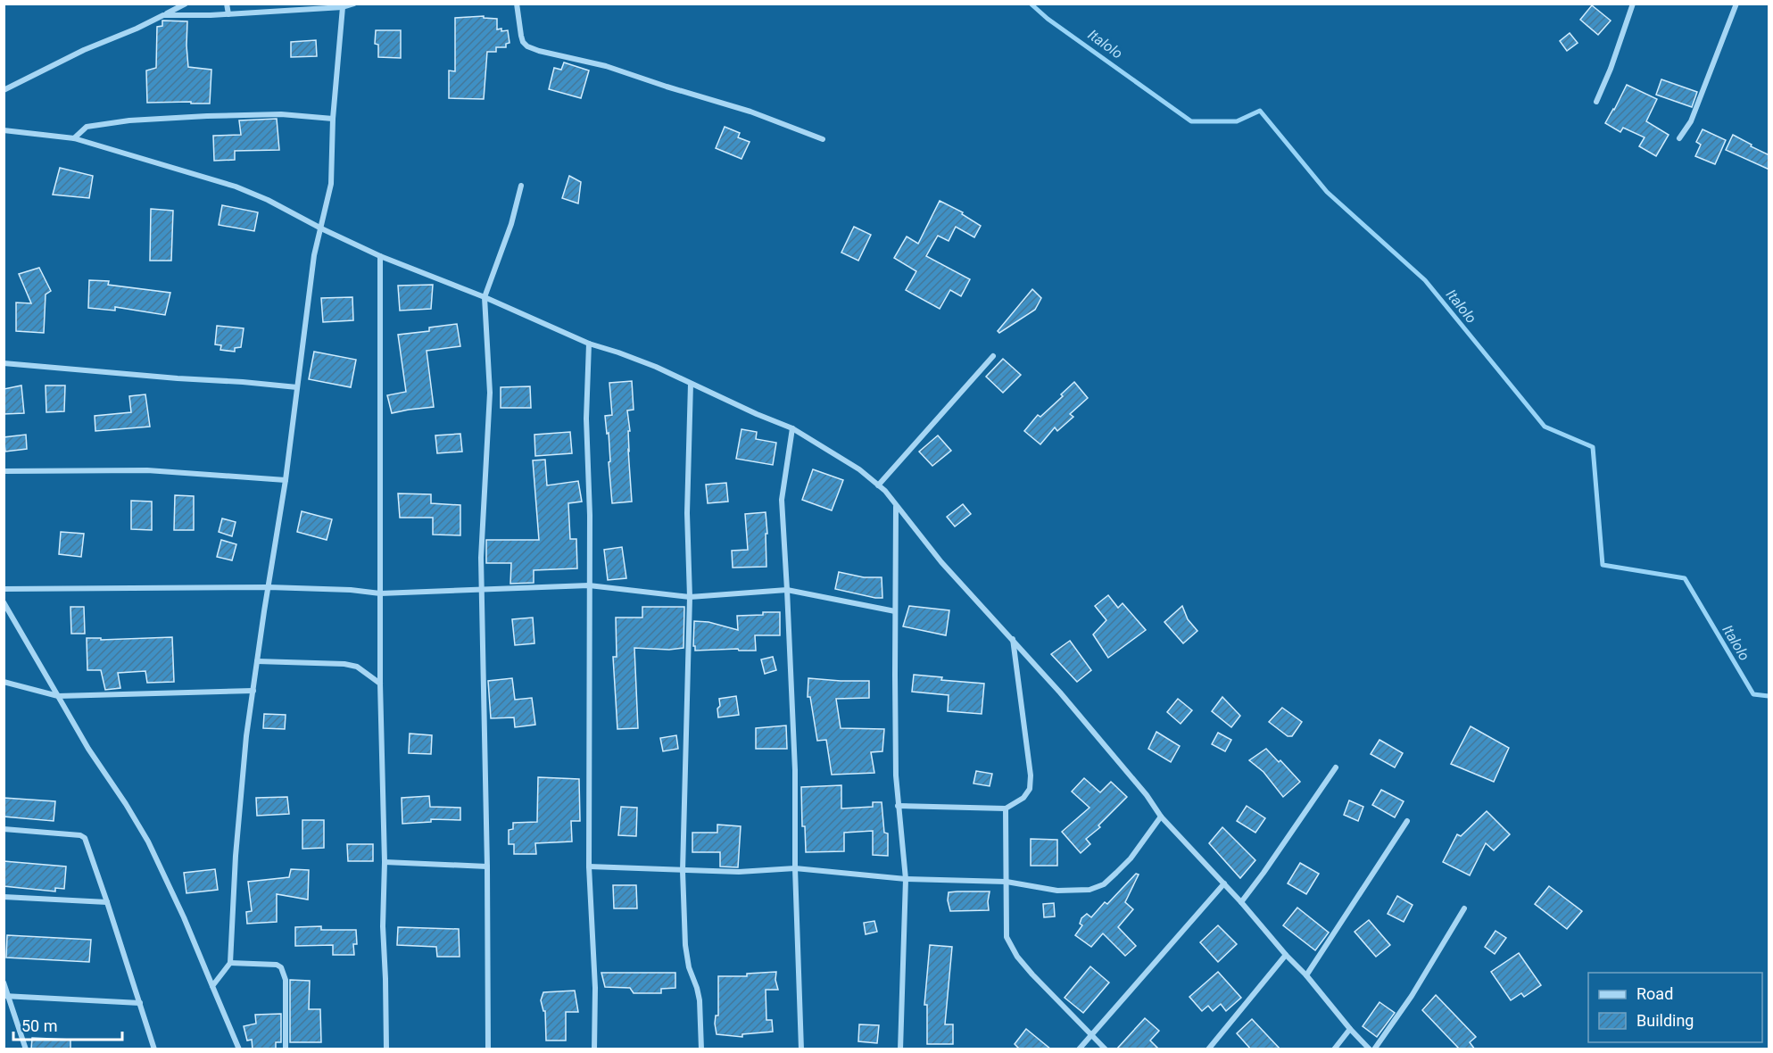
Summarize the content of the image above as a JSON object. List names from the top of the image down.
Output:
{
  "water": ["Italolo"],
  "legend": ["Road", "Building"],
  "scale_bar": "50 m"
}
